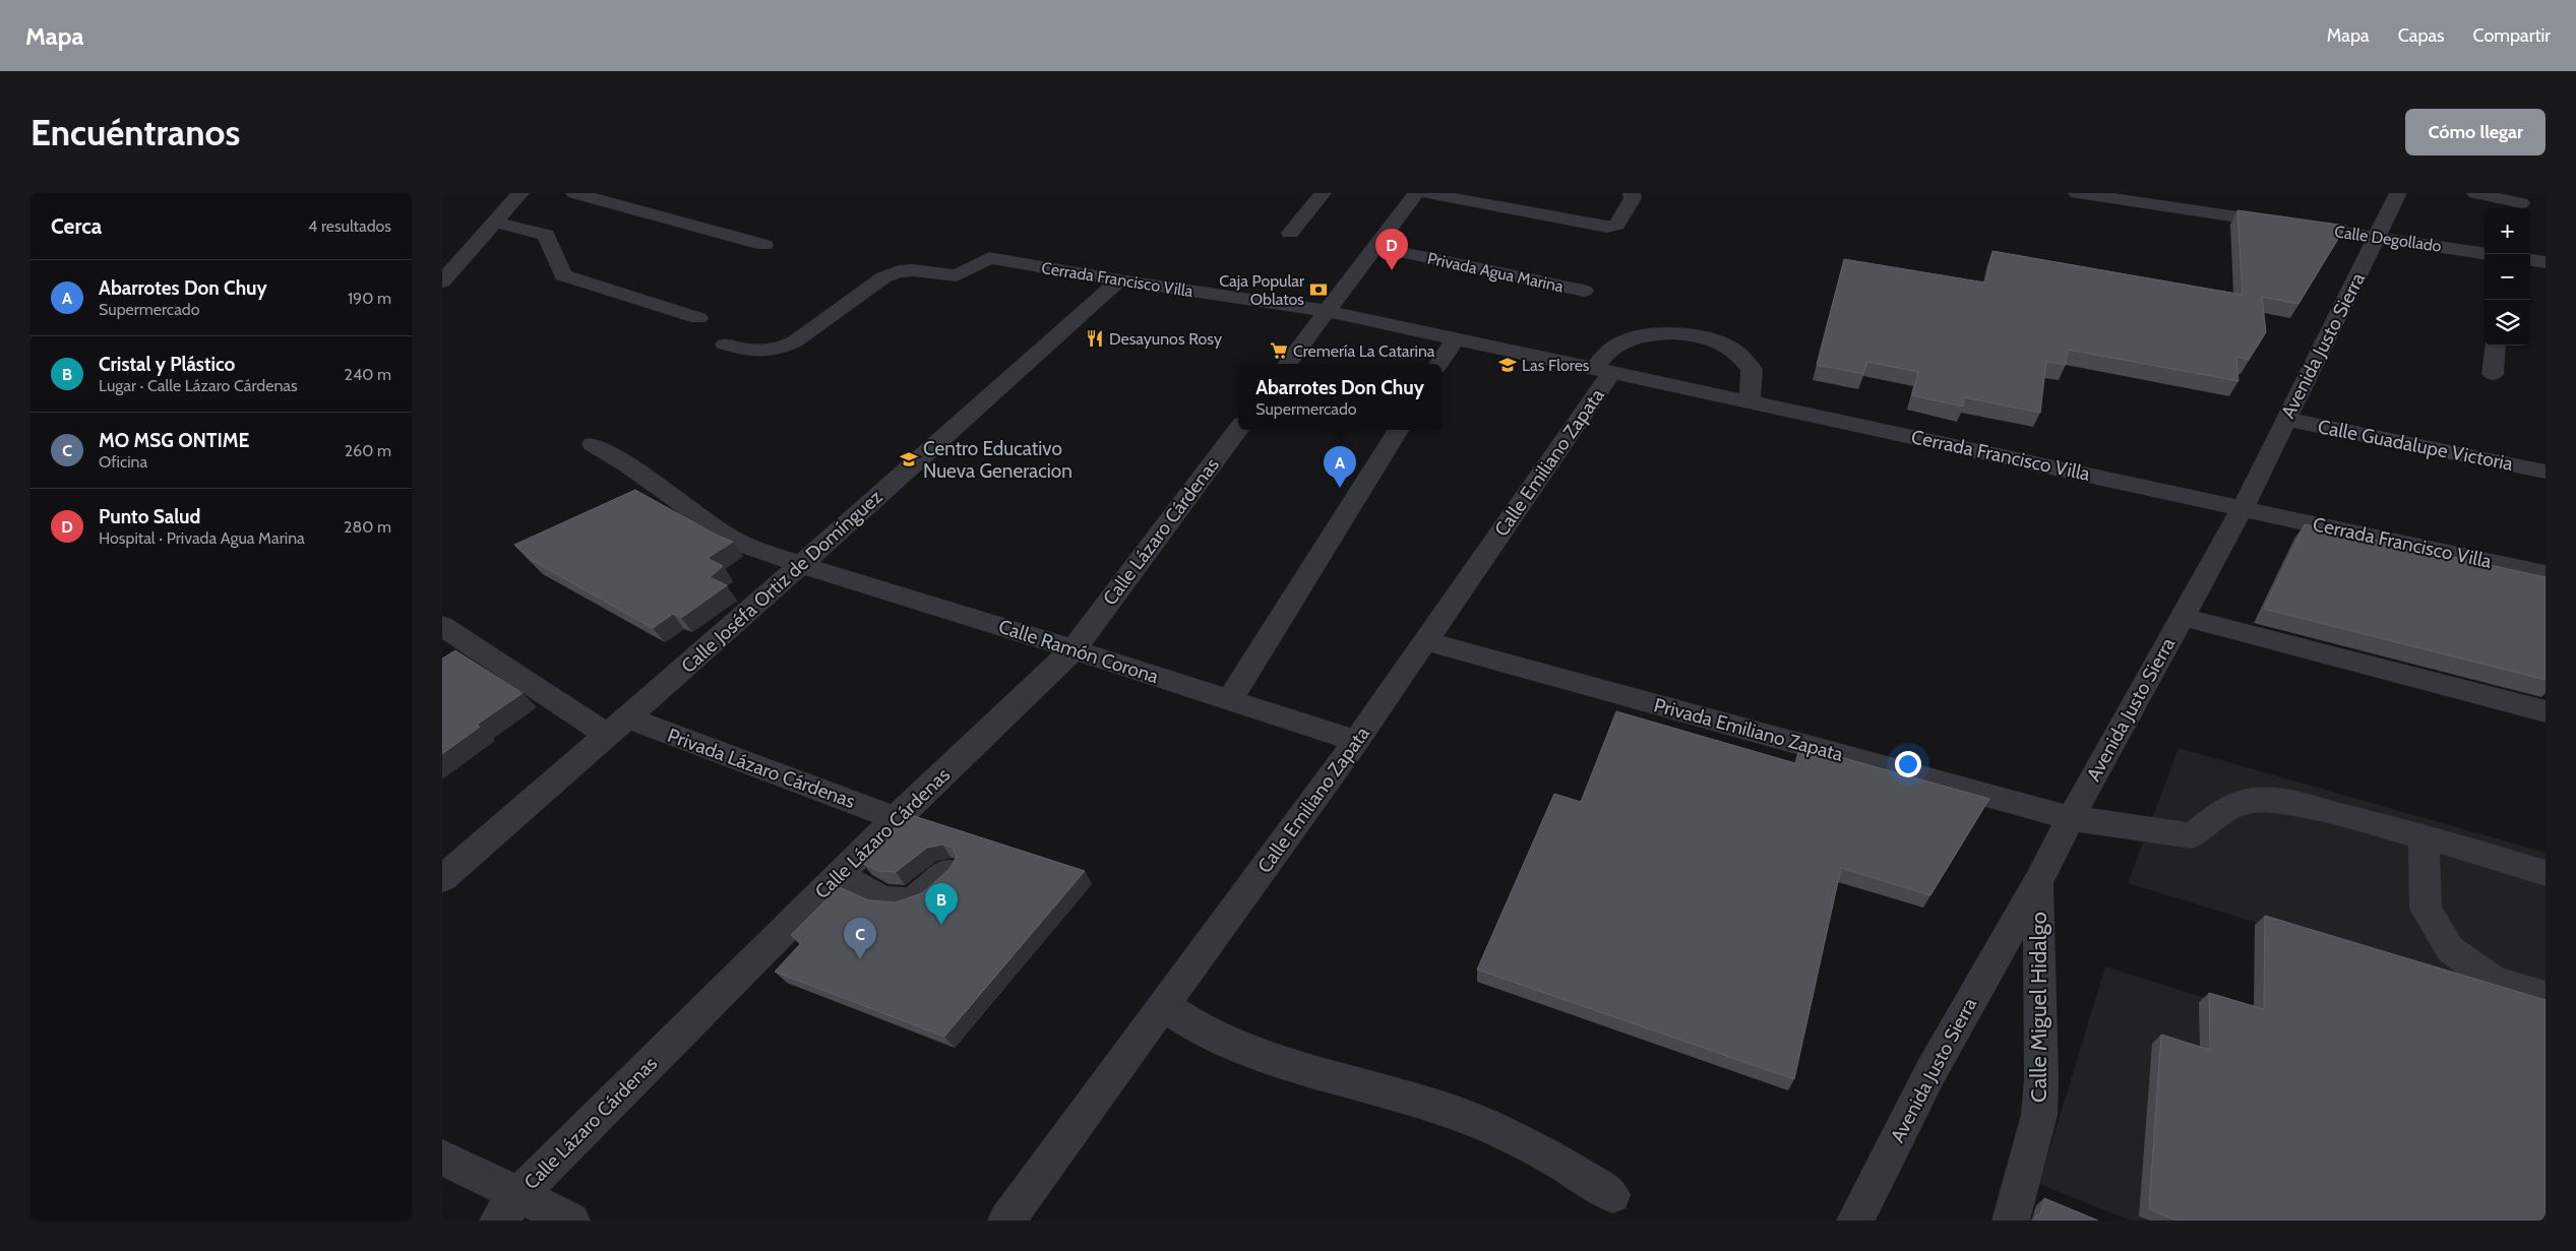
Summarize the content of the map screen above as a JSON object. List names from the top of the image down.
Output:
{
  "streets": {
    "street": [
      "Calle Degollado",
      "Privada Agua Marina",
      "Cerrada Francisco Villa",
      "Avenida Justo Sierra",
      "Calle Guadalupe Victoria",
      "Calle Emiliano Zapata",
      "Calle Lázaro Cárdenas",
      "Calle Joséfa Ortiz de Domínguez",
      "Calle Ramón Corona",
      "Privada Emiliano Zapata",
      "Privada Lázaro Cárdenas",
      "Calle Miguel Hidalgo"
    ]
  },
  "crossings": [
    ["Calle Degollado", "Avenida Justo Sierra"],
    ["Cerrada Francisco Villa", "Avenida Justo Sierra"],
    ["Cerrada Francisco Villa", "Calle Emiliano Zapata"],
    ["Cerrada Francisco Villa", "Calle Joséfa Ortiz de Domínguez"],
    ["Avenida Justo Sierra", "Calle Guadalupe Victoria"],
    ["Avenida Justo Sierra", "Privada Emiliano Zapata"],
    ["Avenida Justo Sierra", "Calle Miguel Hidalgo"],
    ["Calle Emiliano Zapata", "Calle Ramón Corona"],
    ["Calle Emiliano Zapata", "Privada Emiliano Zapata"],
    ["Calle Lázaro Cárdenas", "Calle Ramón Corona"],
    ["Calle Lázaro Cárdenas", "Privada Lázaro Cárdenas"],
    ["Calle Joséfa Ortiz de Domínguez", "Calle Ramón Corona"],
    ["Calle Joséfa Ortiz de Domínguez", "Privada Lázaro Cárdenas"]
  ],
  "places": {
    "bank": ["Caja Popular Oblatos"],
    "restaurant": ["Desayunos Rosy"],
    "supermarket": ["Cremería La Catarina"],
    "school or university": ["Las Flores", "Centro Educativo Nueva Generacion"]
  },
  "page": {
    "header": "Mapa",
    "nav": ["Mapa", "Capas", "Compartir"],
    "buttons": "Cómo llegar",
    "title": "Encuéntranos",
    "heading": ["Cerca", "4 resultados"],
    "map_buttons": ["+", "−"],
    "pins": [
      "D",
      "A",
      "B",
      "C"
    ],
    "list": [
      {
        "mark": "A",
        "name": "Abarrotes Don Chuy",
        "note": "Supermercado",
        "value": "190 m"
      },
      {
        "mark": "B",
        "name": "Cristal y Plástico",
        "note": "Lugar · Calle Lázaro Cárdenas",
        "value": "240 m"
      },
      {
        "mark": "C",
        "name": "MO MSG ONTIME",
        "note": "Oficina",
        "value": "260 m"
      },
      {
        "mark": "D",
        "name": "Punto Salud",
        "note": "Hospital · Privada Agua Marina",
        "value": "280 m"
      }
    ],
    "popup": ["Abarrotes Don Chuy", "Supermercado"]
  }
}
